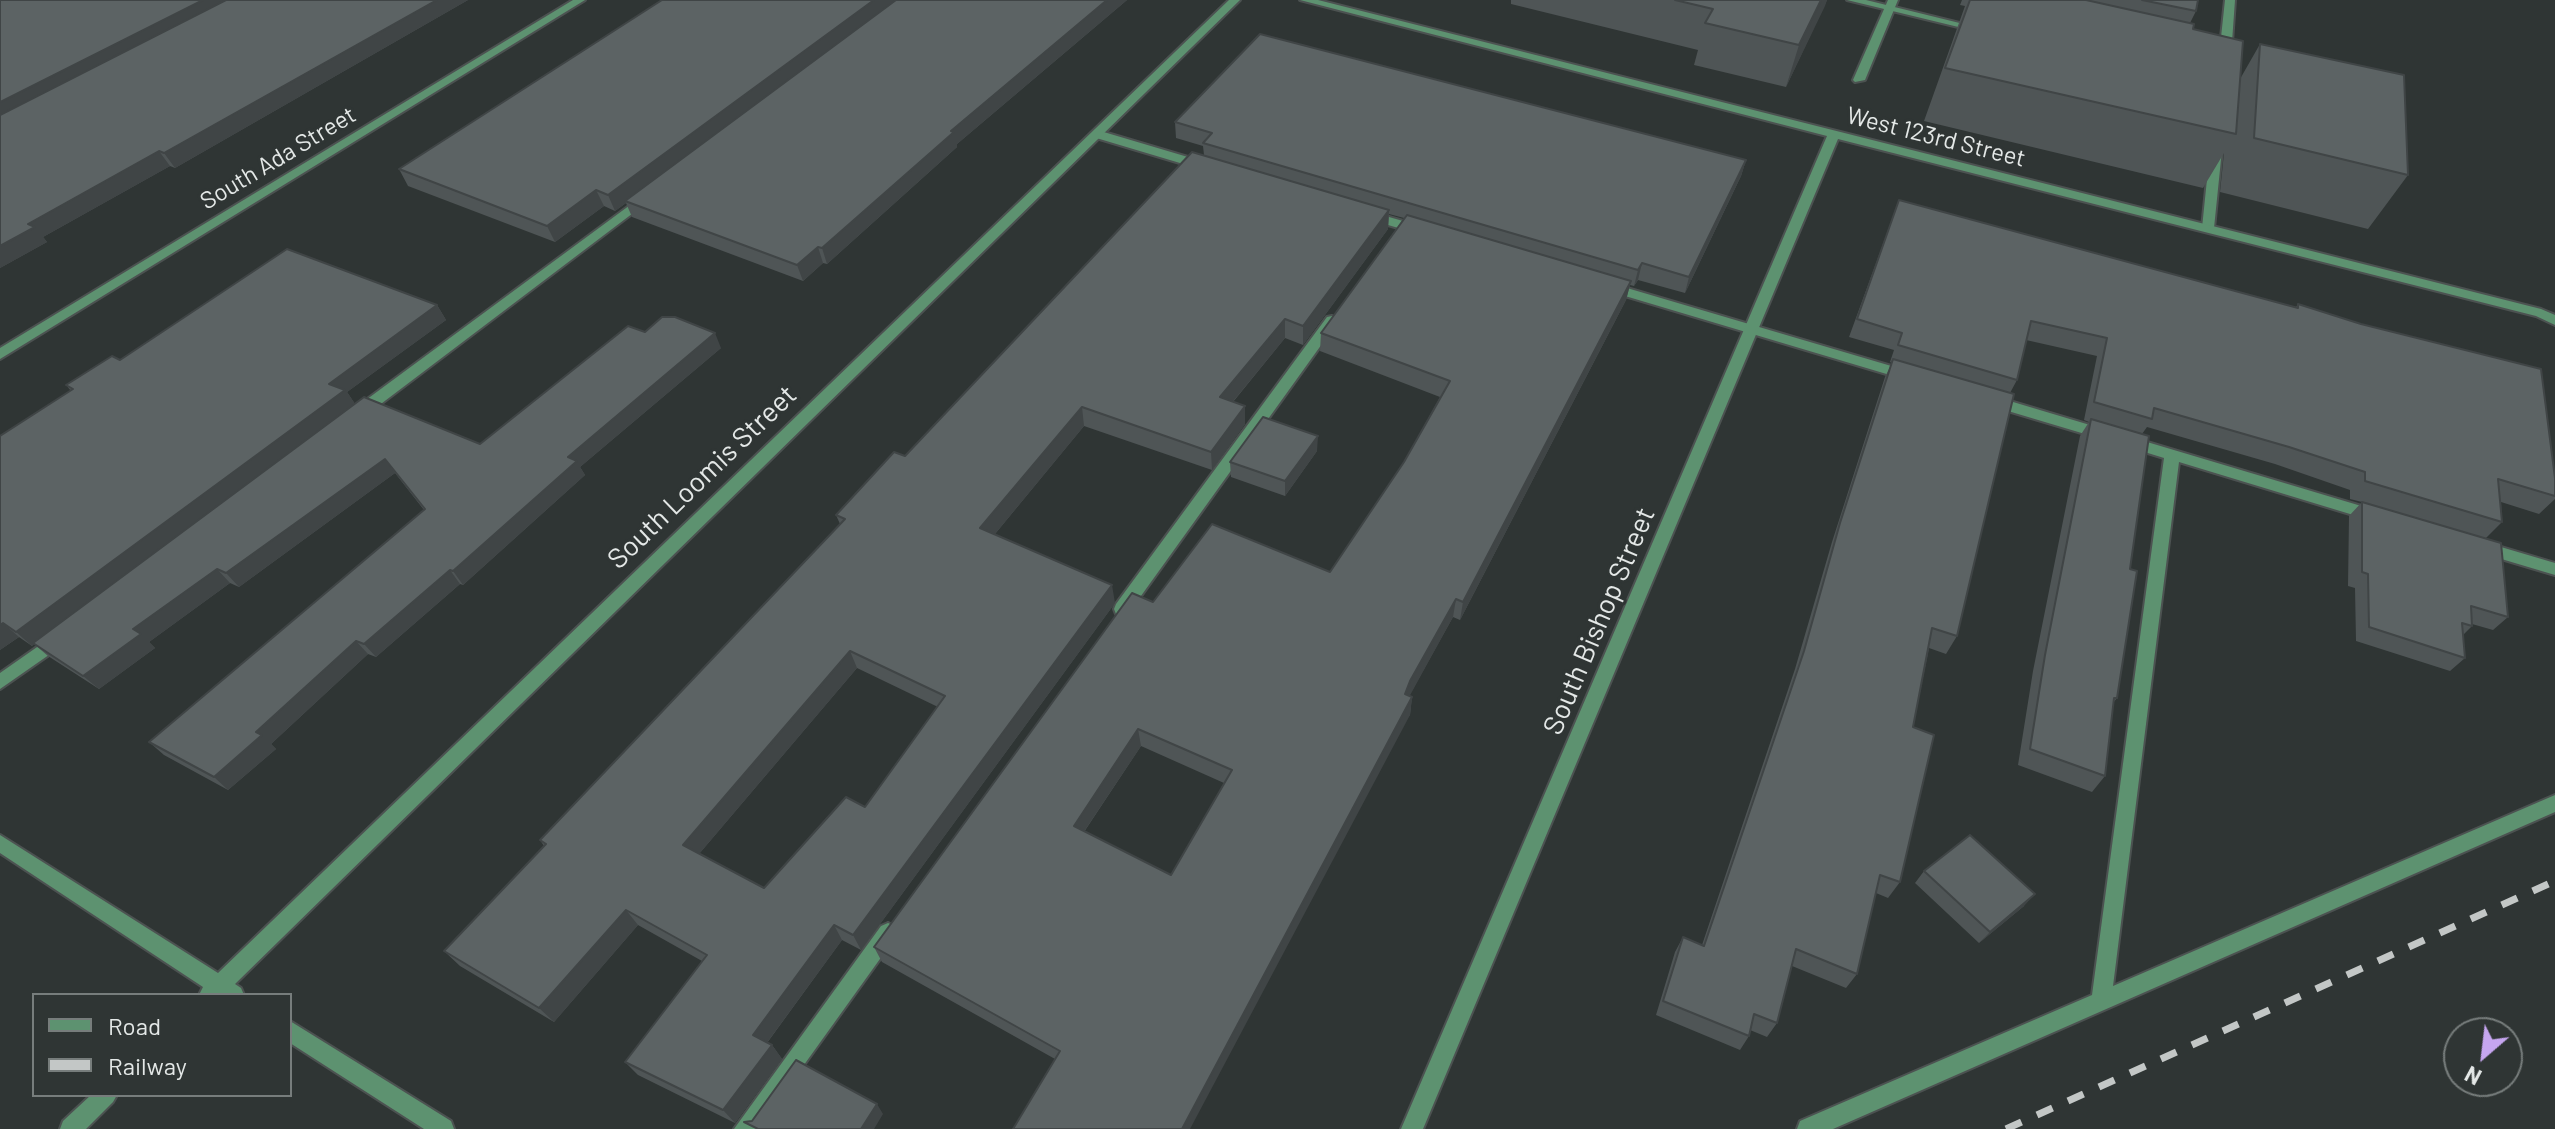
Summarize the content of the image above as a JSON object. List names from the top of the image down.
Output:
{
  "streets": {
    "street": [
      "West 123rd Street",
      "South Ada Street",
      "South Loomis Street",
      "South Bishop Street"
    ]
  },
  "crossings": [
    ["West 123rd Street", "South Bishop Street"]
  ],
  "legend": ["Road", "Railway"],
  "north": "bottom left"
}
